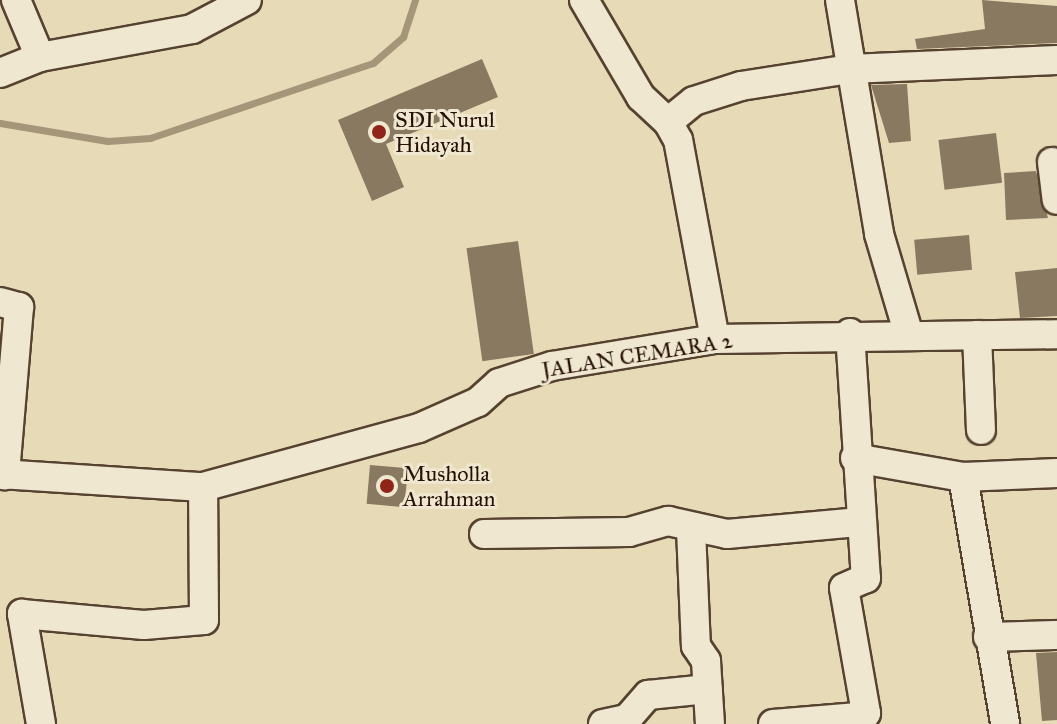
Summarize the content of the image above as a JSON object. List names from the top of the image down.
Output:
{
  "streets": {
    "street": ["JALAN CEMARA 2"]
  },
  "places": ["SDI Nurul Hidayah", "Musholla Arrahman"]
}
